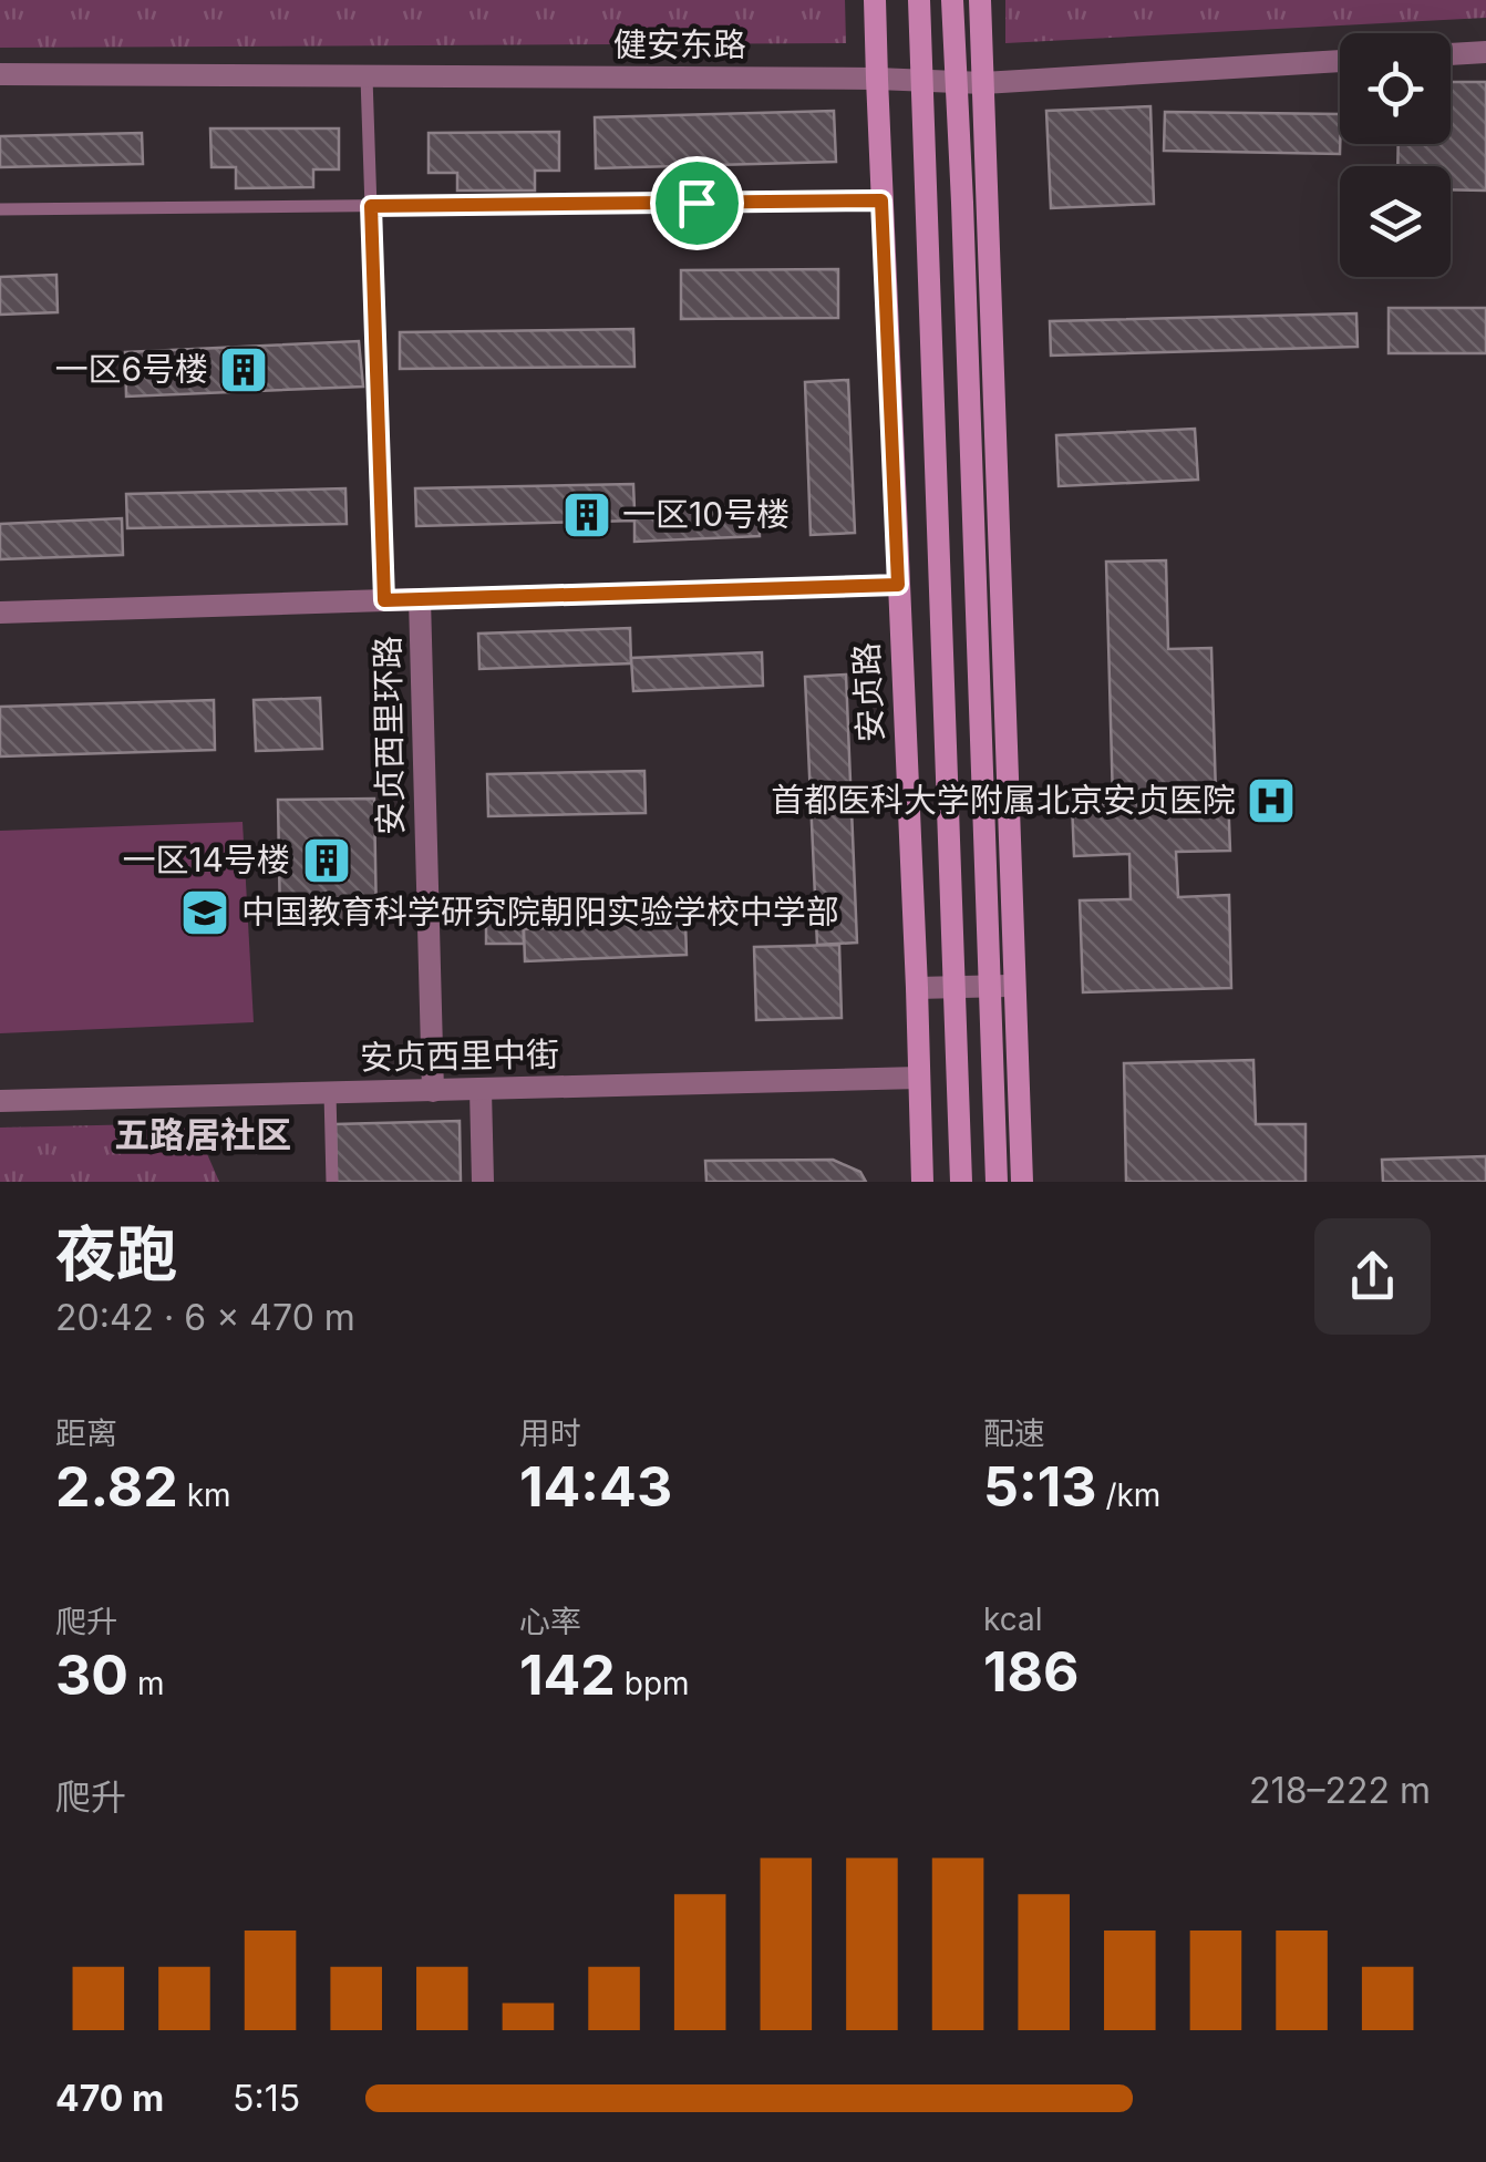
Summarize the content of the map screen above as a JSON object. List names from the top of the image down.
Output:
{
  "streets": {
    "street": [
      "健安东路",
      "安贞路",
      "安贞西里环路",
      "安贞西里中街"
    ]
  },
  "crossings": [
    ["健安东路", "安贞路"],
    ["安贞路", "安贞西里中街"],
    ["安贞西里环路", "安贞西里中街"]
  ],
  "districts": ["五路居社区"],
  "places": {
    "building": ["一区6号楼", "一区10号楼", "一区14号楼"],
    "hospital": ["首都医科大学附属北京安贞医院"],
    "school or university": ["中国教育科学研究院朝阳实验学校中学部"]
  },
  "page": {
    "heading": ["夜跑", "20:42 · 6 × 470 m"],
    "stats": [
      ["距离", "2.82 km"],
      ["用时", "14:43"],
      ["配速", "5:13 /km"],
      ["爬升", "30 m"],
      ["心率", "142 bpm"],
      ["kcal", "186"]
    ],
    "chart": ["爬升", "218–222 m"],
    "list": [
      {
        "name": "470 m",
        "note": "5:15"
      }
    ]
  }
}
